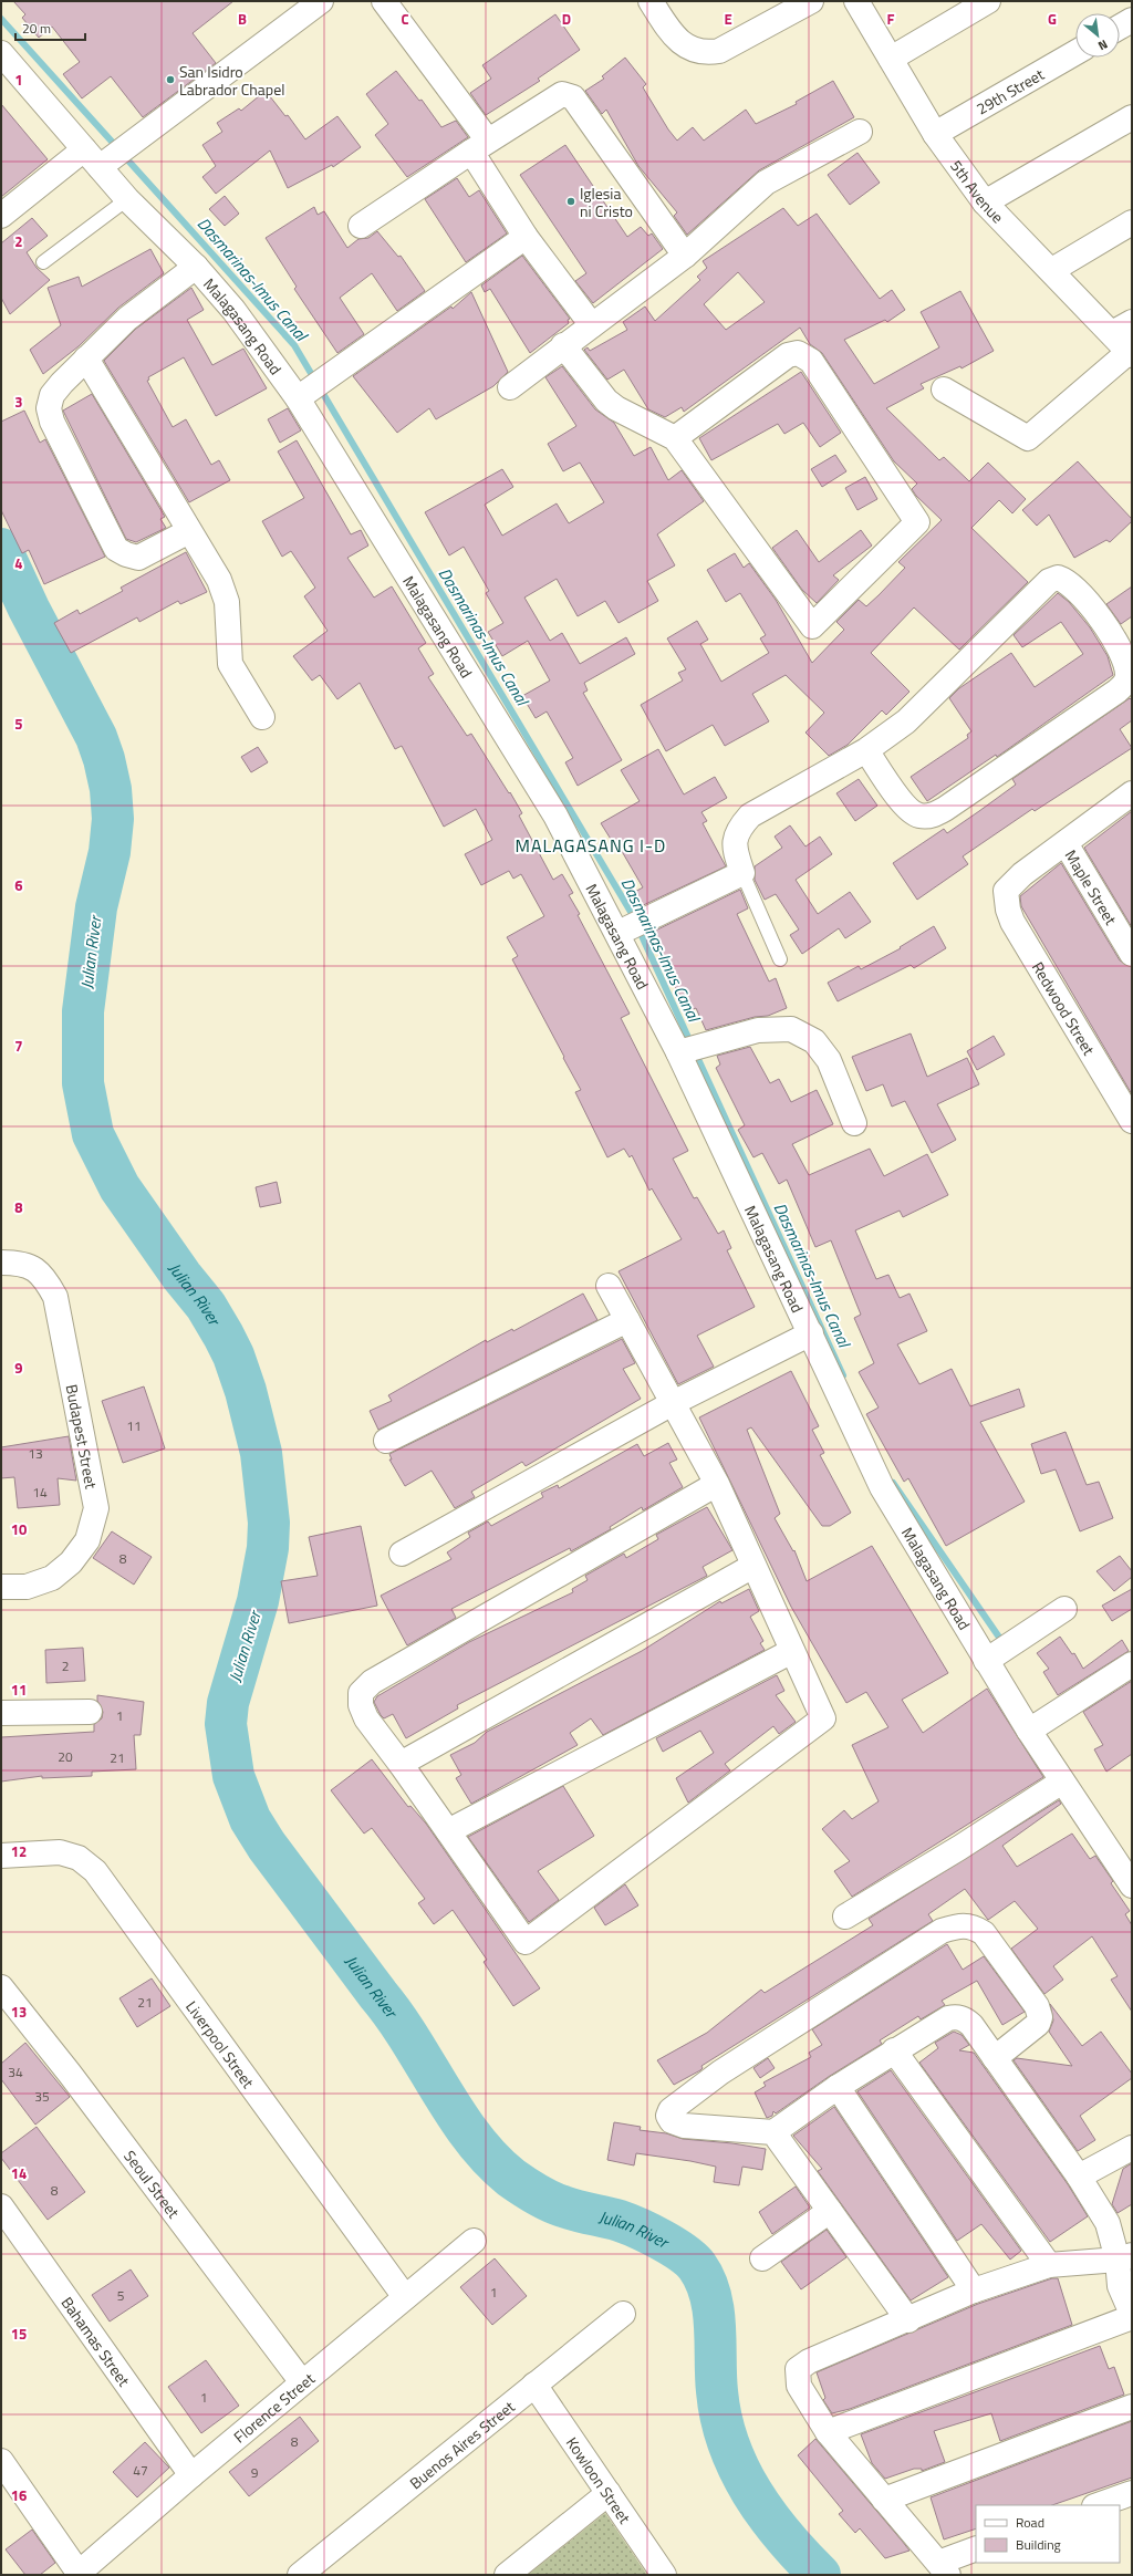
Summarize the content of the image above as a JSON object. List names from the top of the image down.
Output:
{
  "streets": {
    "street": [
      "29th Street",
      "5th Avenue",
      "Malagasang Road",
      "Maple Street",
      "Redwood Street",
      "Budapest Street",
      "Liverpool Street",
      "Seoul Street",
      "Bahamas Street",
      "Florence Street",
      "Buenos Aires Street",
      "Kowloon Street"
    ]
  },
  "crossings": [
    ["29th Street", "5th Avenue"],
    ["Maple Street", "Redwood Street"],
    ["Liverpool Street", "Florence Street"],
    ["Seoul Street", "Florence Street"],
    ["Bahamas Street", "Florence Street"],
    ["Buenos Aires Street", "Kowloon Street"]
  ],
  "districts": ["MALAGASANG I-D"],
  "water": ["Dasmarinas-Imus Canal", "Julian River"],
  "places": ["San Isidro Labrador Chapel", "Iglesia ni Cristo"],
  "house_numbers": [
    "11",
    "13",
    "14",
    "8",
    "2",
    "1",
    "20",
    "21",
    "21",
    "34",
    "35",
    "8",
    "1",
    "5",
    "1",
    "8",
    "47",
    "9"
  ],
  "legend": ["Road", "Building"],
  "scale_bar": "20 m",
  "north": "bottom right",
  "grid": {
    "columns": [
      "B",
      "C",
      "D",
      "E",
      "F",
      "G"
    ],
    "rows": [
      "1",
      "2",
      "3",
      "4",
      "5",
      "6",
      "7",
      "8",
      "9",
      "10",
      "11",
      "12",
      "13",
      "14",
      "15",
      "16"
    ]
  }
}
